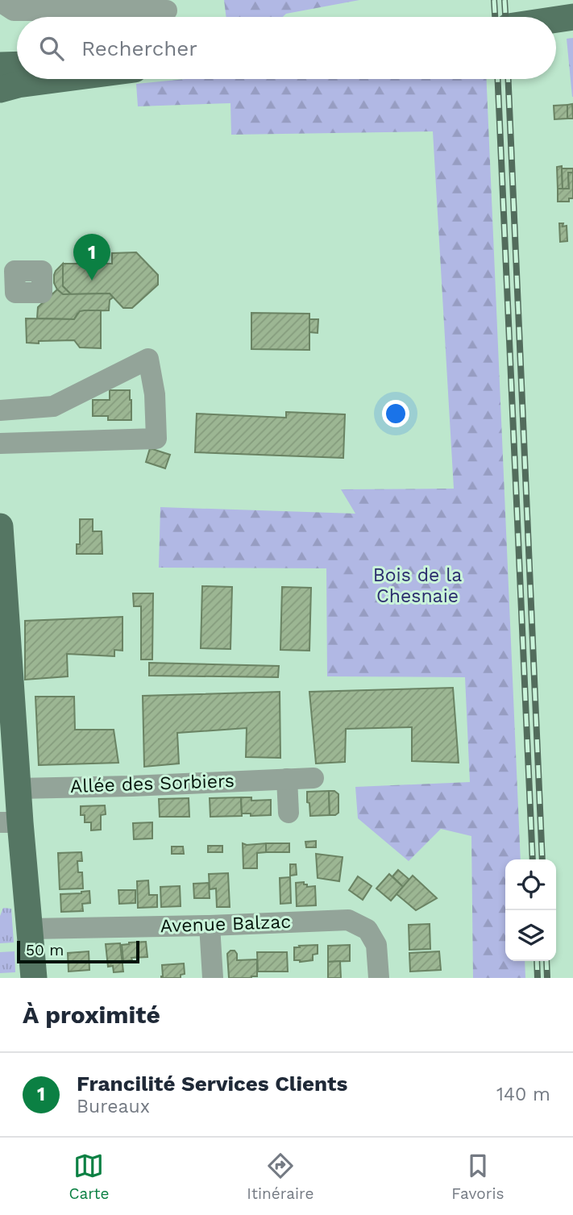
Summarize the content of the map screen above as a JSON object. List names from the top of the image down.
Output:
{
  "streets": {
    "street": ["Allée des Sorbiers", "Avenue Balzac"]
  },
  "parks": ["Bois de la Chesnaie"],
  "scale_bar": "50 m",
  "page": {
    "search": "Rechercher",
    "pins": "1",
    "scale": "50 m",
    "heading": "À proximité",
    "list": [
      {
        "mark": "1",
        "name": "Francilité Services Clients",
        "note": "Bureaux",
        "value": "140 m"
      }
    ],
    "nav": ["Carte", "Itinéraire", "Favoris"]
  }
}
